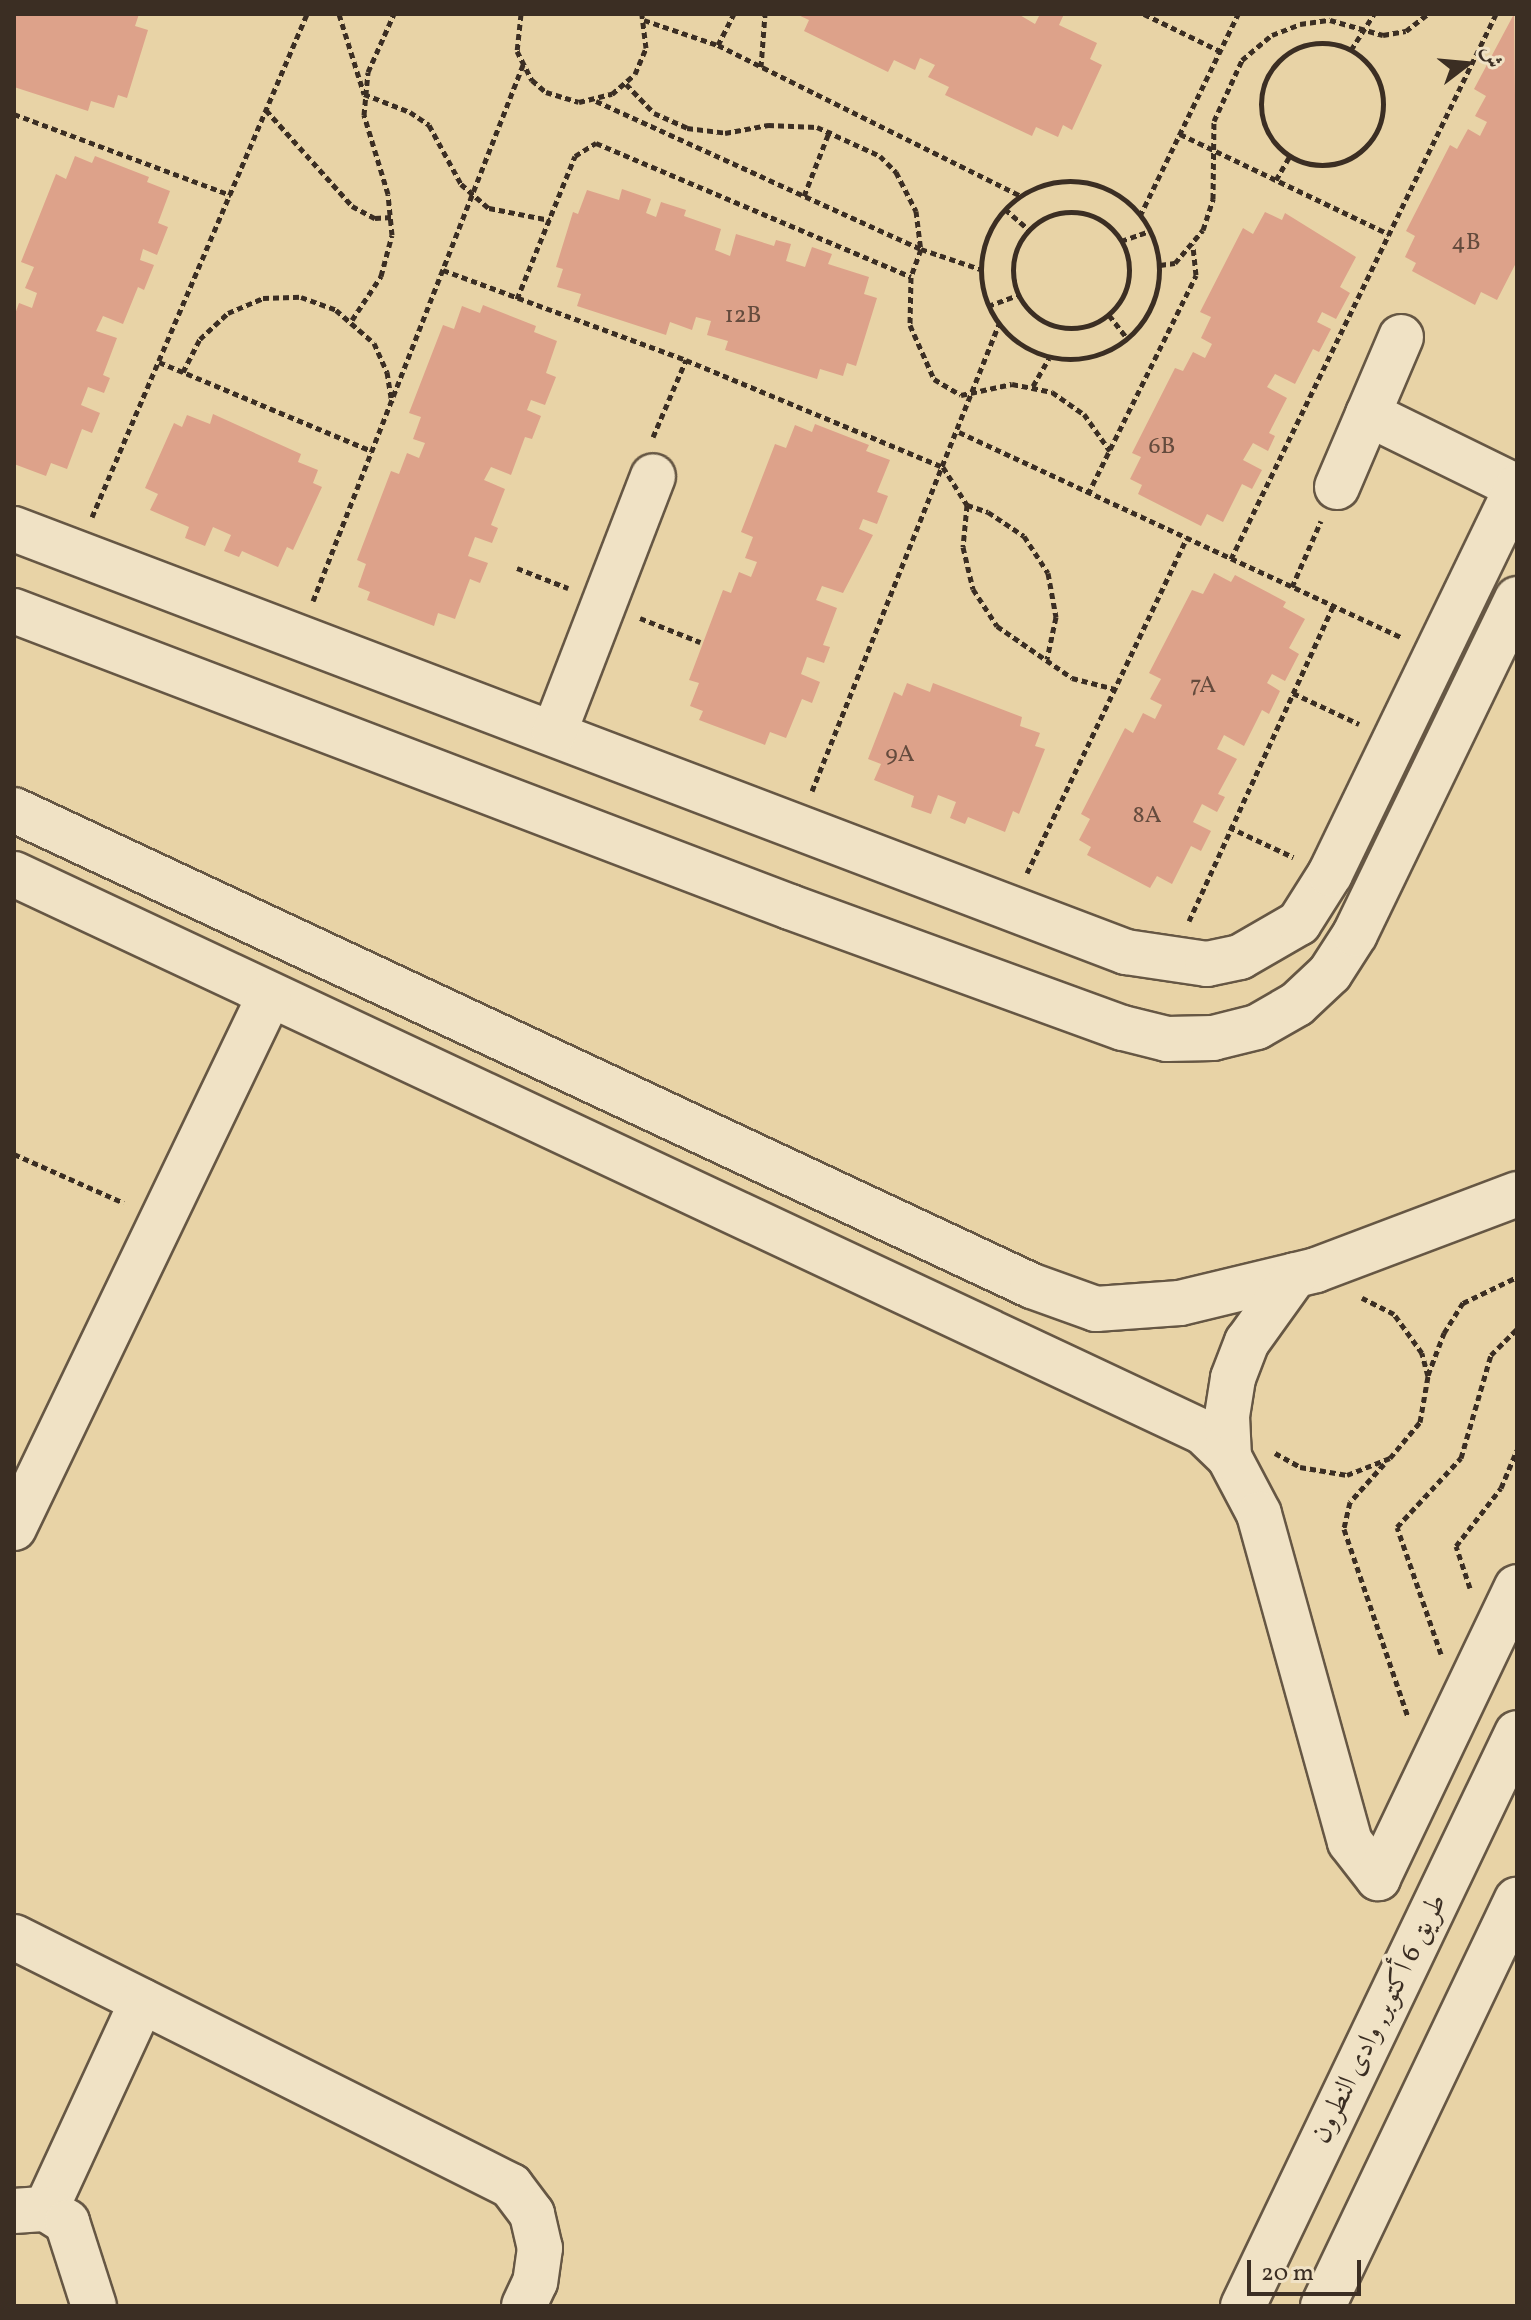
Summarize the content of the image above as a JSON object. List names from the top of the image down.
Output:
{
  "streets": {
    "street": ["طريق 6 أكتوبر, وادى النطرون"]
  },
  "house_numbers": [
    "4B",
    "12B",
    "6B",
    "7A",
    "9A",
    "8A"
  ],
  "scale_bar": "20 m",
  "north": "right"
}
